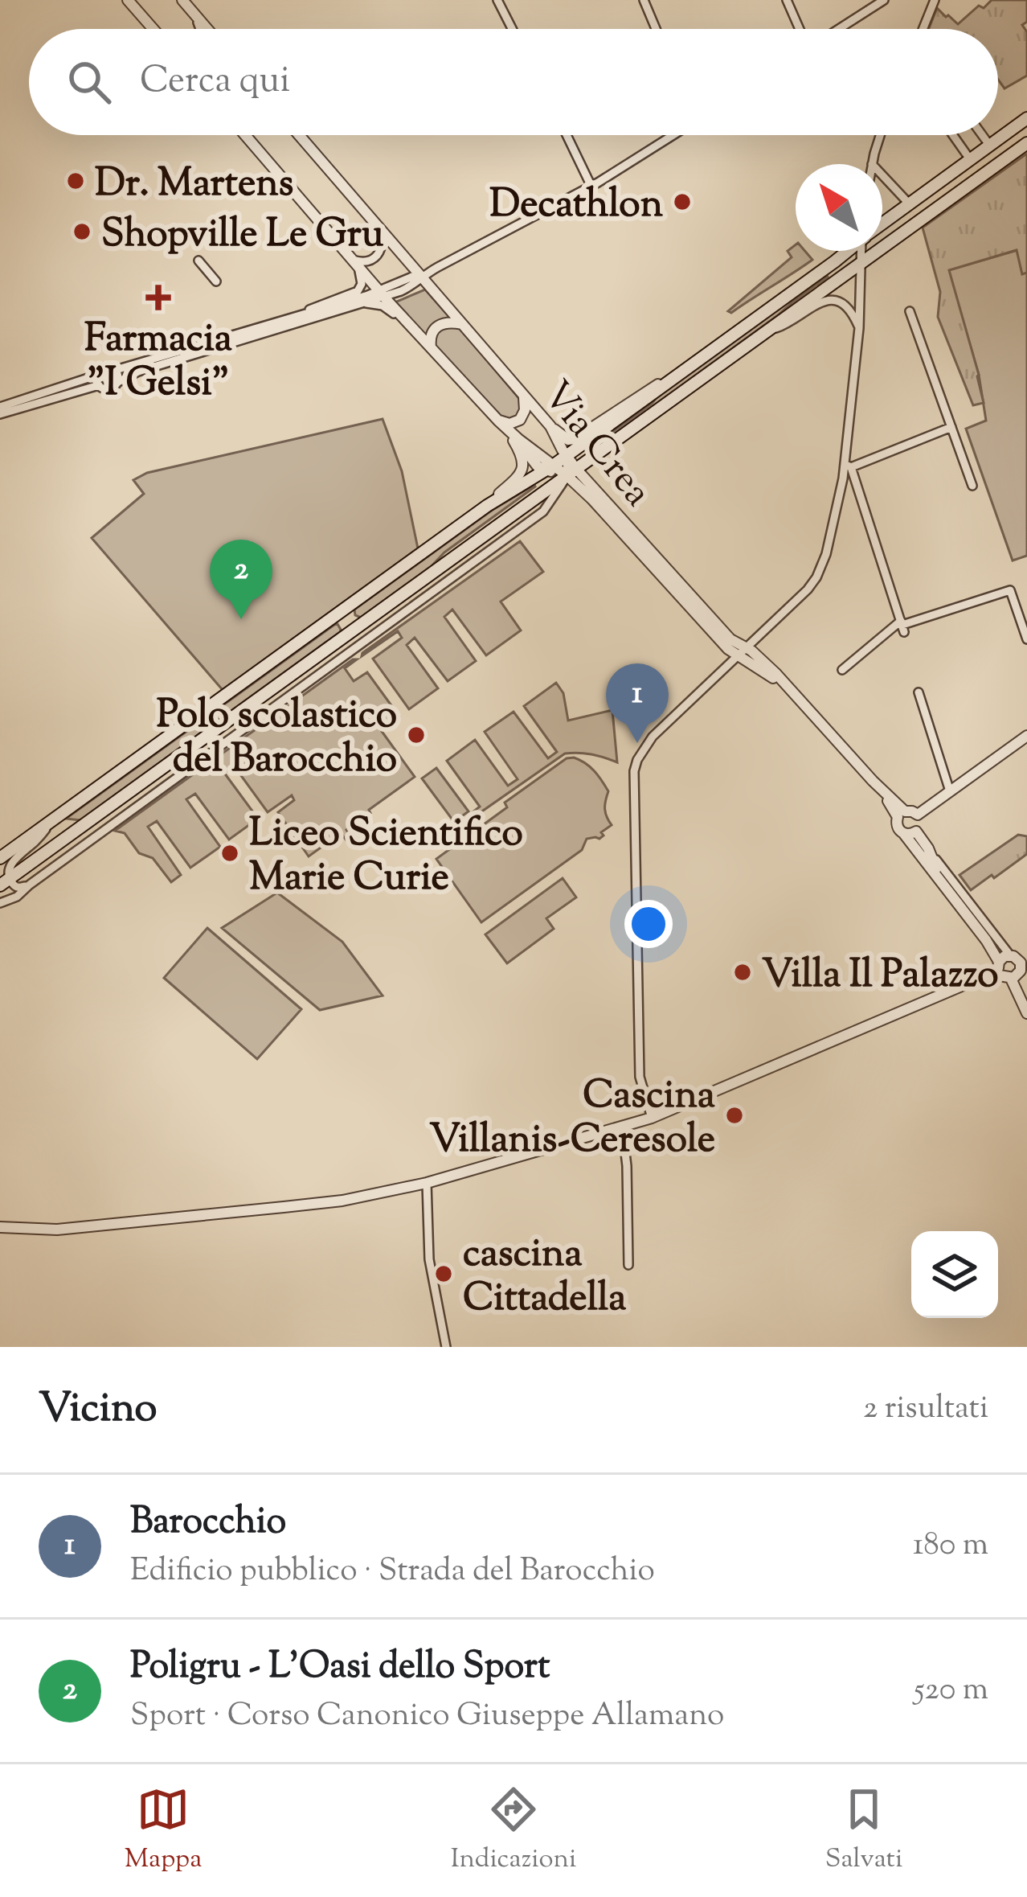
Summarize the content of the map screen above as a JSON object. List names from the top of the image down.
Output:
{
  "streets": {
    "street": ["Via Crea"]
  },
  "places": {
    "other": [
      "Dr. Martens",
      "Decathlon",
      "Shopville Le Gru",
      "Polo scolastico del Barocchio",
      "Liceo Scientifico Marie Curie",
      "Villa Il Palazzo",
      "Cascina Villanis-Ceresole",
      "cascina Cittadella"
    ],
    "health": ["Farmacia \"I Gelsi\""]
  },
  "north": "top left",
  "page": {
    "search": "Cerca qui",
    "pins": ["2", "1"],
    "heading": ["Vicino", "2 risultati"],
    "list": [
      {
        "mark": "1",
        "name": "Barocchio",
        "note": "Edificio pubblico · Strada del Barocchio",
        "value": "180 m"
      },
      {
        "mark": "2",
        "name": "Poligru - L'Oasi dello Sport",
        "note": "Sport · Corso Canonico Giuseppe Allamano",
        "value": "520 m"
      }
    ],
    "nav": ["Mappa", "Indicazioni", "Salvati"]
  }
}
